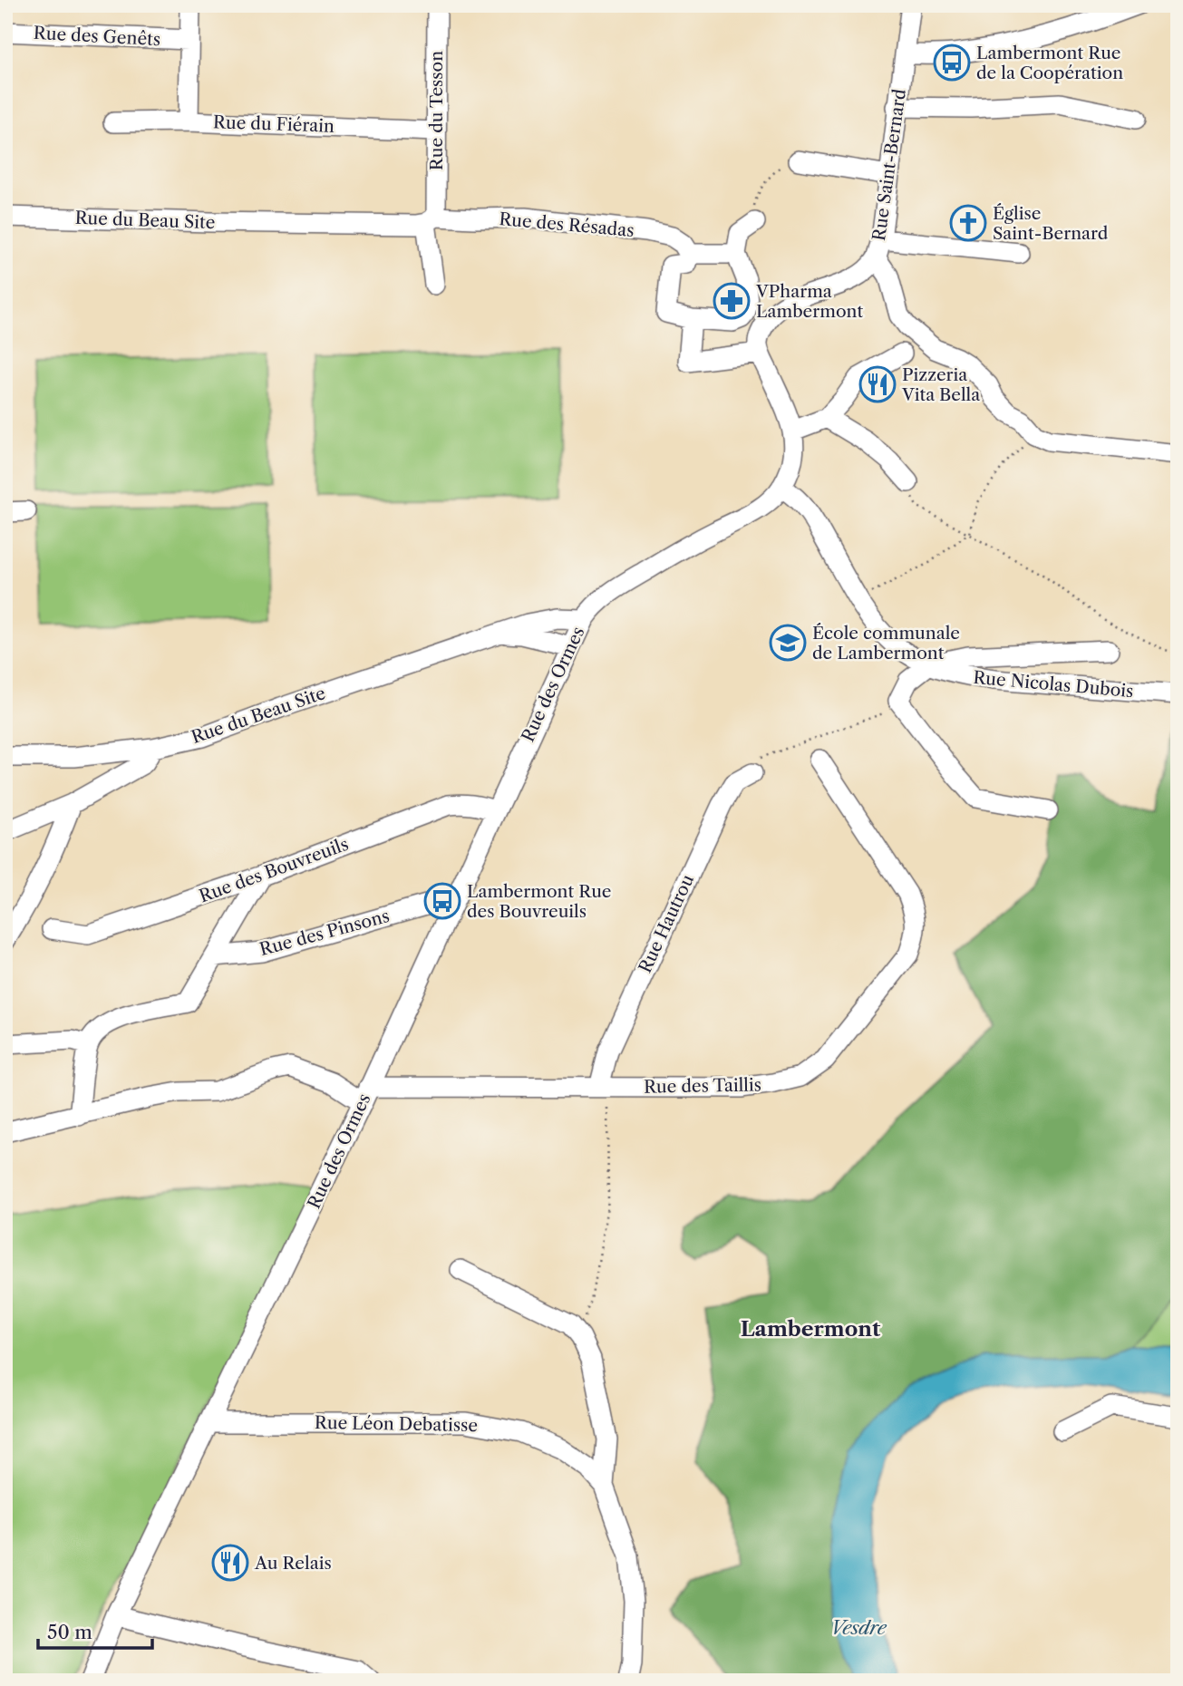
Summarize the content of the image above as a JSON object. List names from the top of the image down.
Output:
{
  "streets": {
    "street": [
      "Rue des Genêts",
      "Rue du Tesson",
      "Rue du Fiérain",
      "Rue Saint-Bernard",
      "Rue du Beau Site",
      "Rue des Résadas",
      "Rue des Ormes",
      "Rue Nicolas Dubois",
      "Rue des Bouvreuils",
      "Rue Hautrou",
      "Rue des Pinsons",
      "Rue des Taillis",
      "Rue Léon Debatisse"
    ]
  },
  "crossings": [
    ["Rue du Tesson", "Rue du Fiérain"],
    ["Rue du Tesson", "Rue du Beau Site"],
    ["Rue du Tesson", "Rue des Résadas"],
    ["Rue du Beau Site", "Rue des Résadas"],
    ["Rue du Beau Site", "Rue des Ormes"],
    ["Rue des Ormes", "Rue des Bouvreuils"],
    ["Rue des Ormes", "Rue des Taillis"],
    ["Rue des Ormes", "Rue Léon Debatisse"],
    ["Rue Hautrou", "Rue des Taillis"]
  ],
  "districts": ["Lambermont"],
  "water": ["Vesdre"],
  "places": {
    "bus stop": ["Lambermont Rue de la Coopération", "Lambermont Rue des Bouvreuils"],
    "church": ["Église Saint-Bernard"],
    "pharmacy": ["VPharma Lambermont"],
    "restaurant": ["Pizzeria Vita Bella", "Au Relais"],
    "school or university": ["École communale de Lambermont"]
  },
  "scale_bar": "50 m"
}
